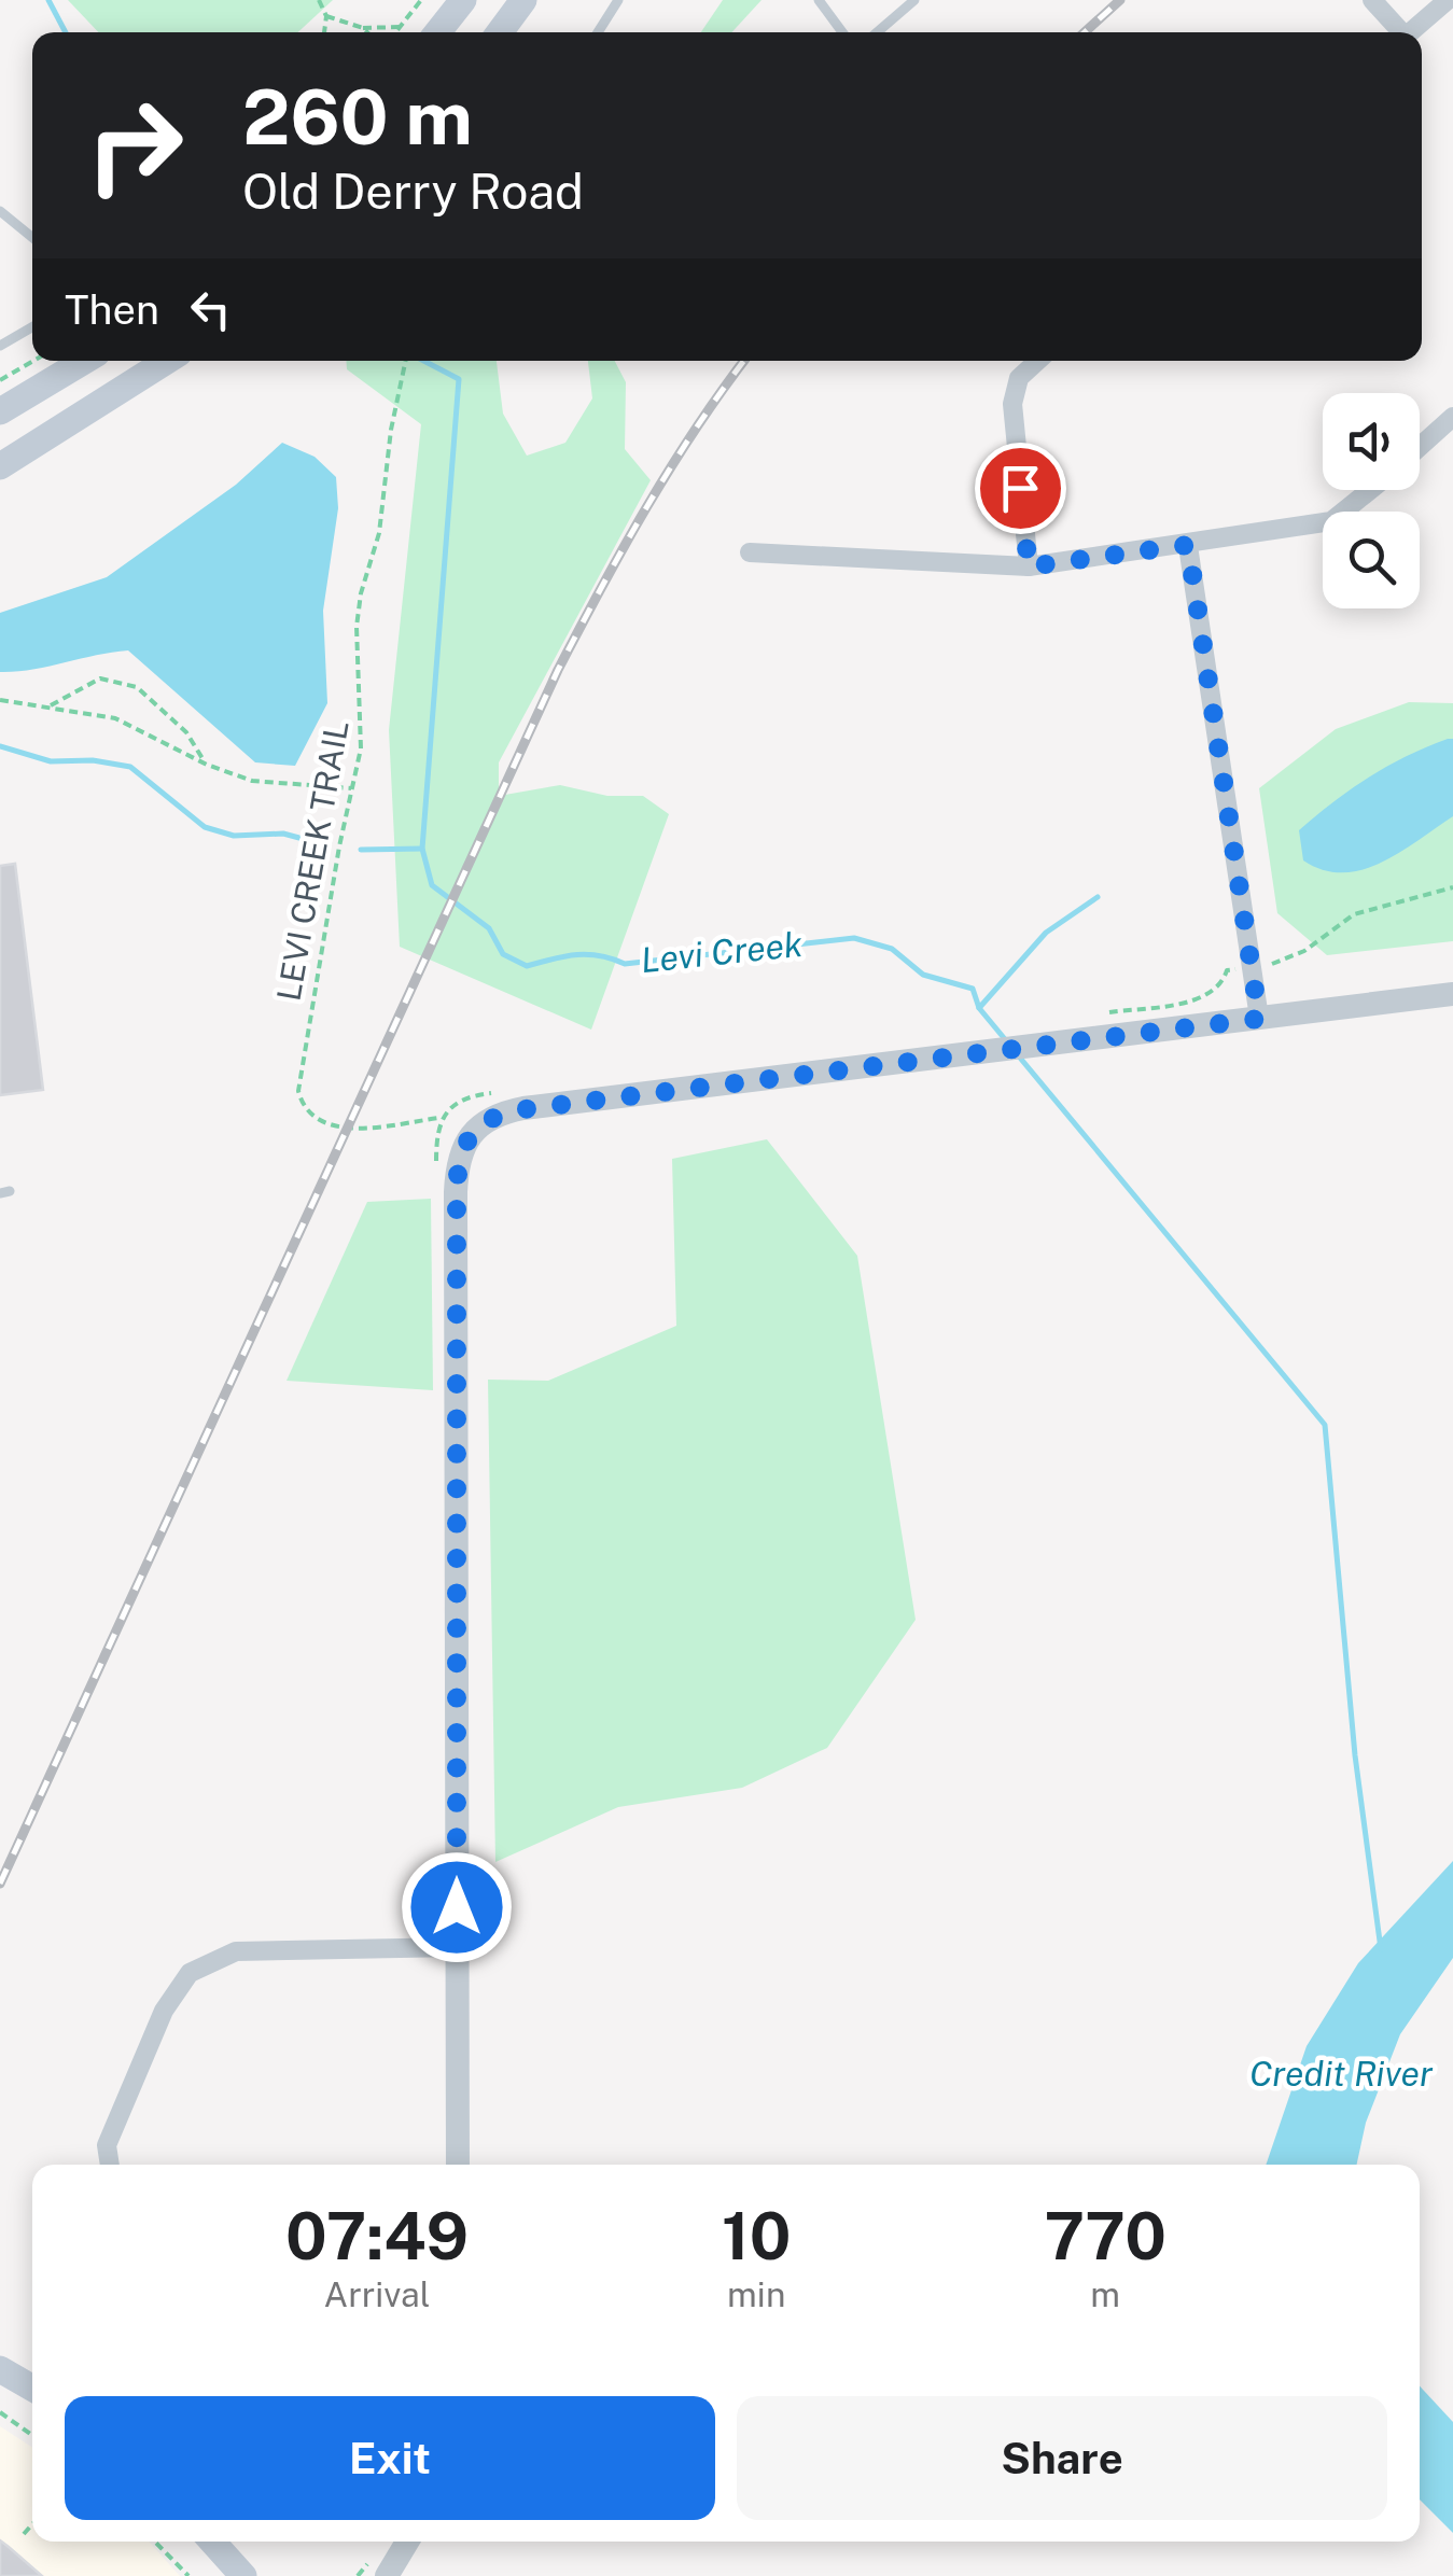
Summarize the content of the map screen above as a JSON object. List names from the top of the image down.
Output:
{
  "streets": {
    "path": ["LEVI CREEK TRAIL"]
  },
  "water": ["Levi Creek", "Credit River"],
  "page": {
    "turn": ["260 m", "Old Derry Road"],
    "then": "Then",
    "eta": [
      "07:49",
      "Arrival",
      "10",
      "min",
      "770",
      "m"
    ],
    "buttons": ["Exit", "Share"]
  }
}
